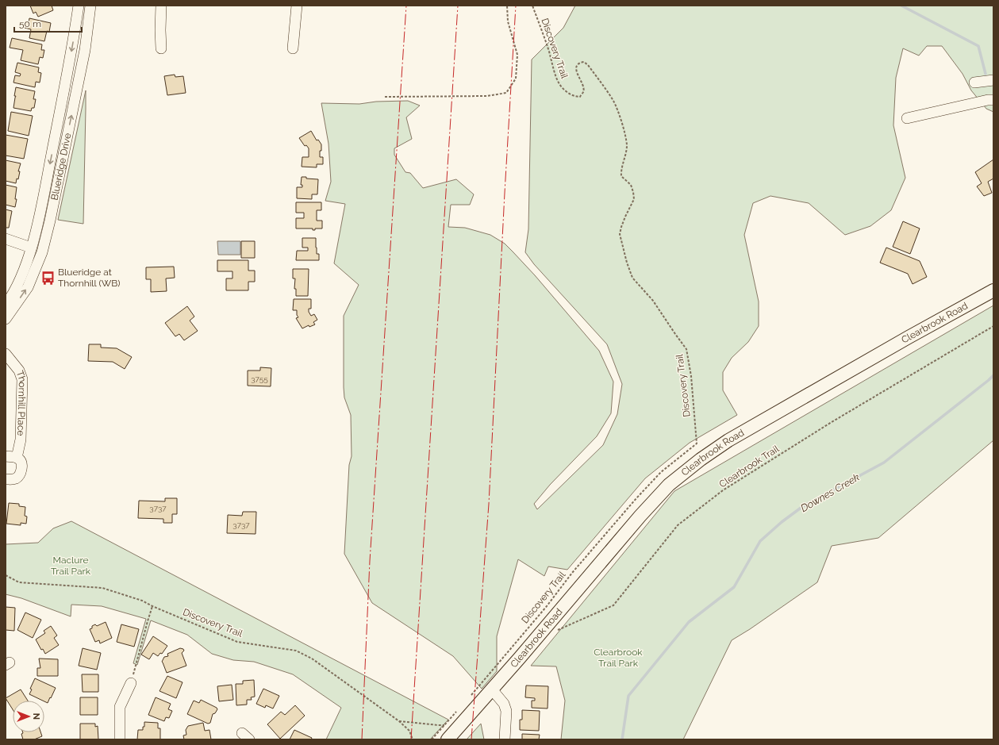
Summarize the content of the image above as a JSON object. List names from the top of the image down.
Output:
{
  "streets": {
    "main road": ["Clearbrook Road"],
    "street": ["Blueridge Drive", "Thornhill Place"],
    "path": ["Discovery Trail", "Clearbrook Trail"]
  },
  "water": ["Downes Creek"],
  "parks": ["Maclure Trail Park", "Clearbrook Trail Park"],
  "places": {
    "bus stop": ["Blueridge at Thornhill (WB)"]
  },
  "house_numbers": ["3755", "3737", "3737"],
  "scale_bar": "50 m",
  "north": "right"
}
